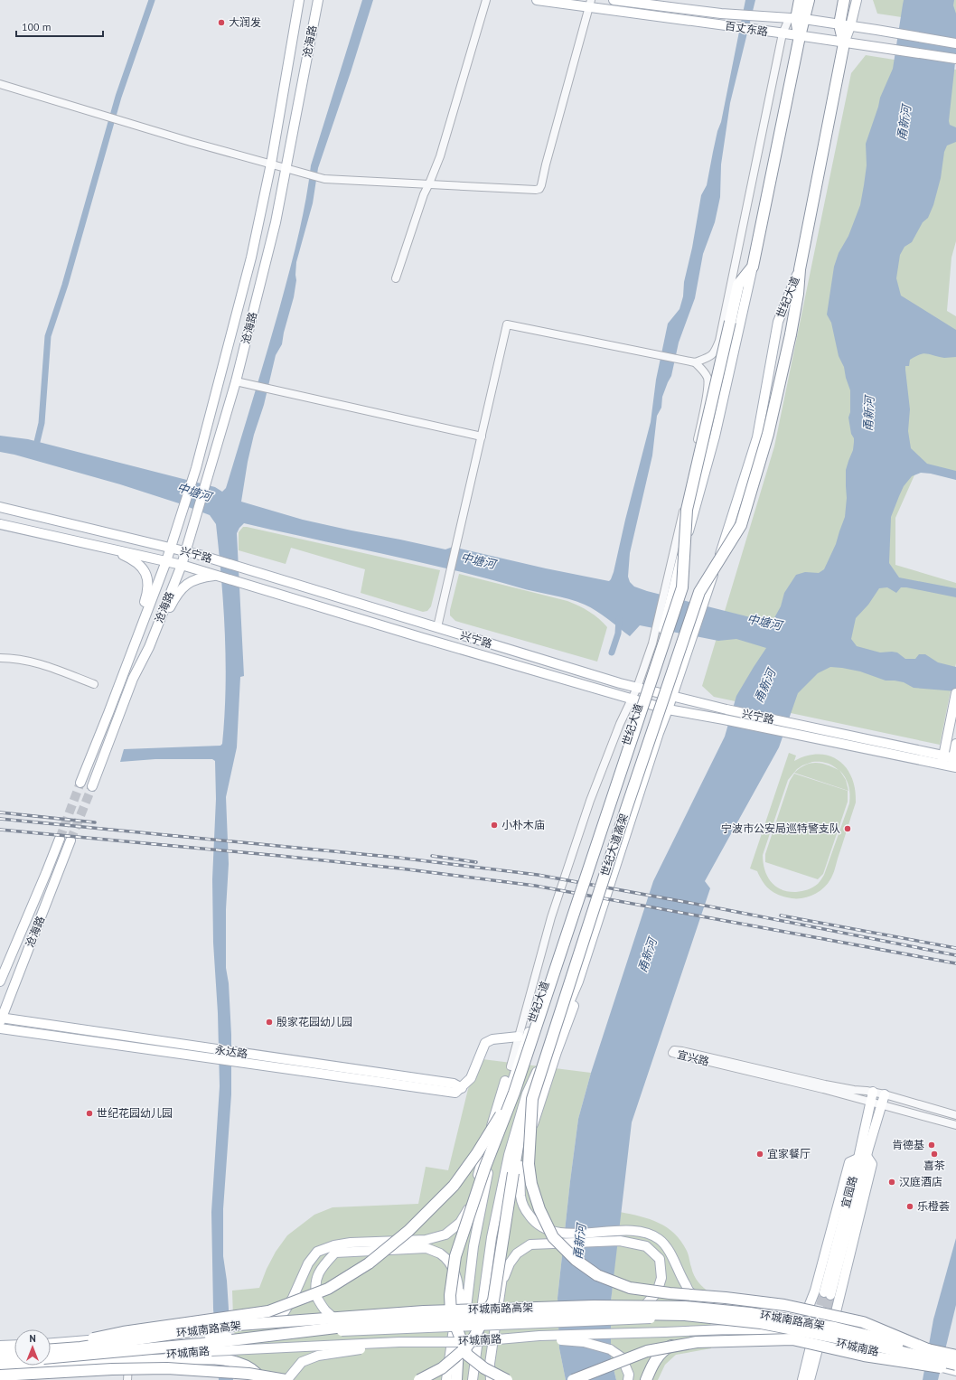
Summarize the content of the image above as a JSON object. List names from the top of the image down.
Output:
{
  "streets": {
    "highway": ["世纪大道", "世纪大道高架", "环城南路高架"],
    "main road": [
      "百丈东路",
      "沧海路",
      "兴宁路",
      "永达路",
      "宜园路",
      "环城南路"
    ],
    "street": ["宜兴路"]
  },
  "crossings": [
    ["百丈东路", "世纪大道"],
    ["沧海路", "兴宁路"],
    ["沧海路", "永达路"],
    ["世纪大道", "兴宁路"],
    ["世纪大道", "世纪大道高架"],
    ["宜兴路", "宜园路"],
    ["宜园路", "环城南路"]
  ],
  "water": ["甬新河", "中塘河"],
  "places": [
    "大润发",
    "小朴木庙",
    "宁波市公安局巡特警支队",
    "殷家花园幼儿园",
    "世纪花园幼儿园",
    "肯德基",
    "宜家餐厅",
    "喜茶",
    "汉庭酒店",
    "乐橙荟"
  ],
  "scale_bar": "100 m",
  "north": "top"
}
